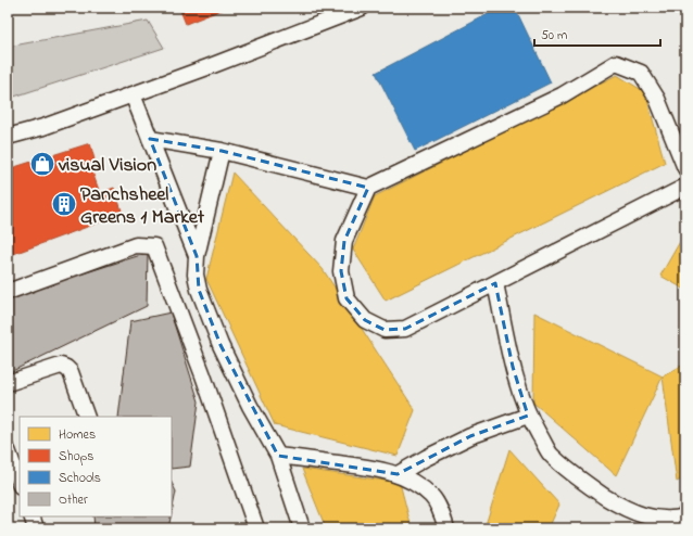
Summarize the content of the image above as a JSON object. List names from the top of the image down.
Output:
{
  "places": {
    "shop": ["visual Vision"],
    "building": ["Panchsheel Greens 1 Market"]
  },
  "legend": [
    "Homes",
    "Shops",
    "Schools",
    "Other"
  ],
  "scale_bar": "50 m"
}
